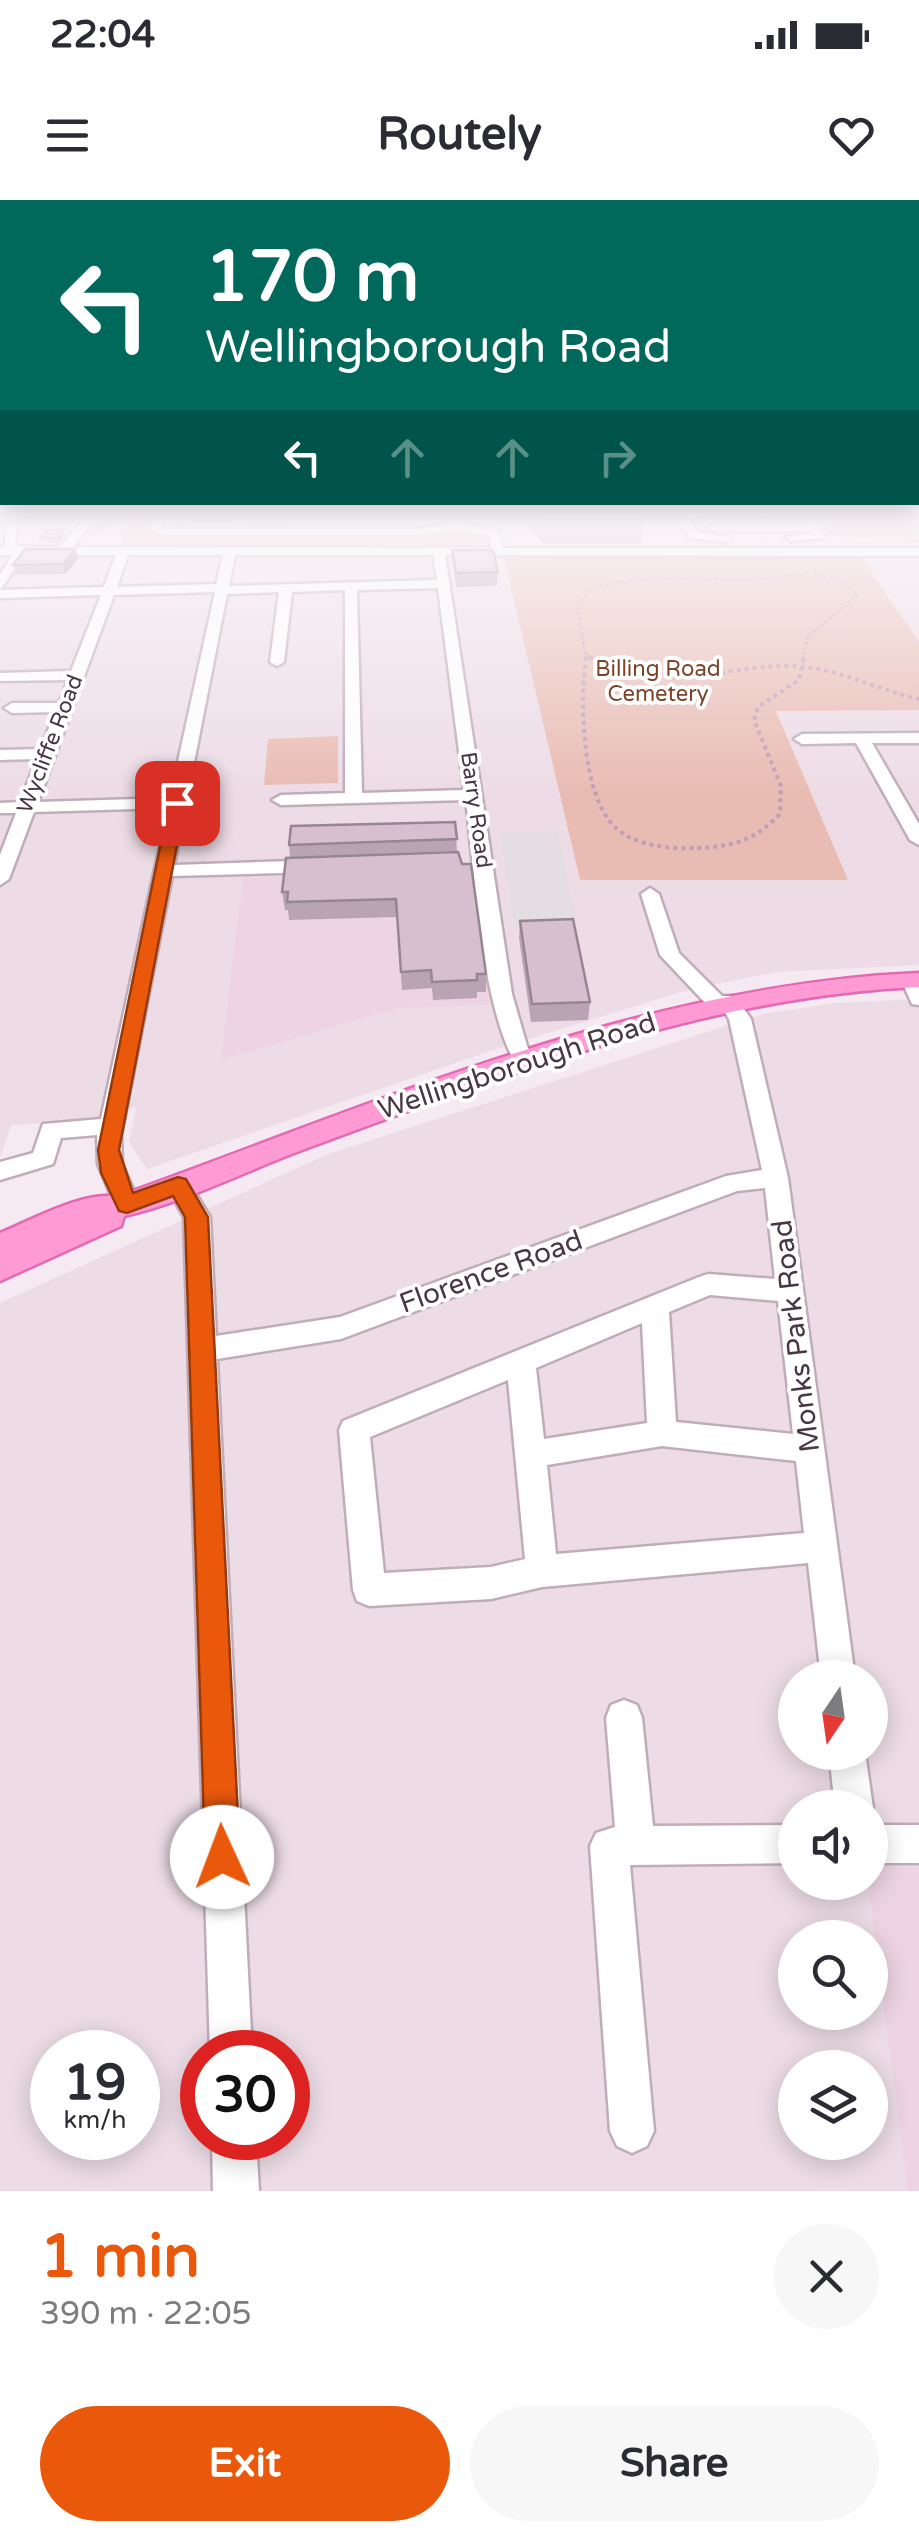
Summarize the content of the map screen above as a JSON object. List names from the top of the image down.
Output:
{
  "streets": {
    "main road": ["Wellingborough Road"],
    "street": [
      "Wycliffe Road",
      "Barry Road",
      "Florence Road",
      "Monks Park Road"
    ]
  },
  "crossings": [
    ["Barry Road", "Wellingborough Road"],
    ["Wellingborough Road", "Monks Park Road"],
    ["Florence Road", "Monks Park Road"]
  ],
  "parks": ["Billing Road Cemetery"],
  "north": "bottom",
  "page": {
    "status": "22:04",
    "header": "Routely",
    "turn": ["170 m", "Wellingborough Road"],
    "speed": "19 km/h",
    "limit": "30",
    "heading": ["1 min", "390 m · 22:05"],
    "buttons": ["Exit", "Share"]
  }
}
